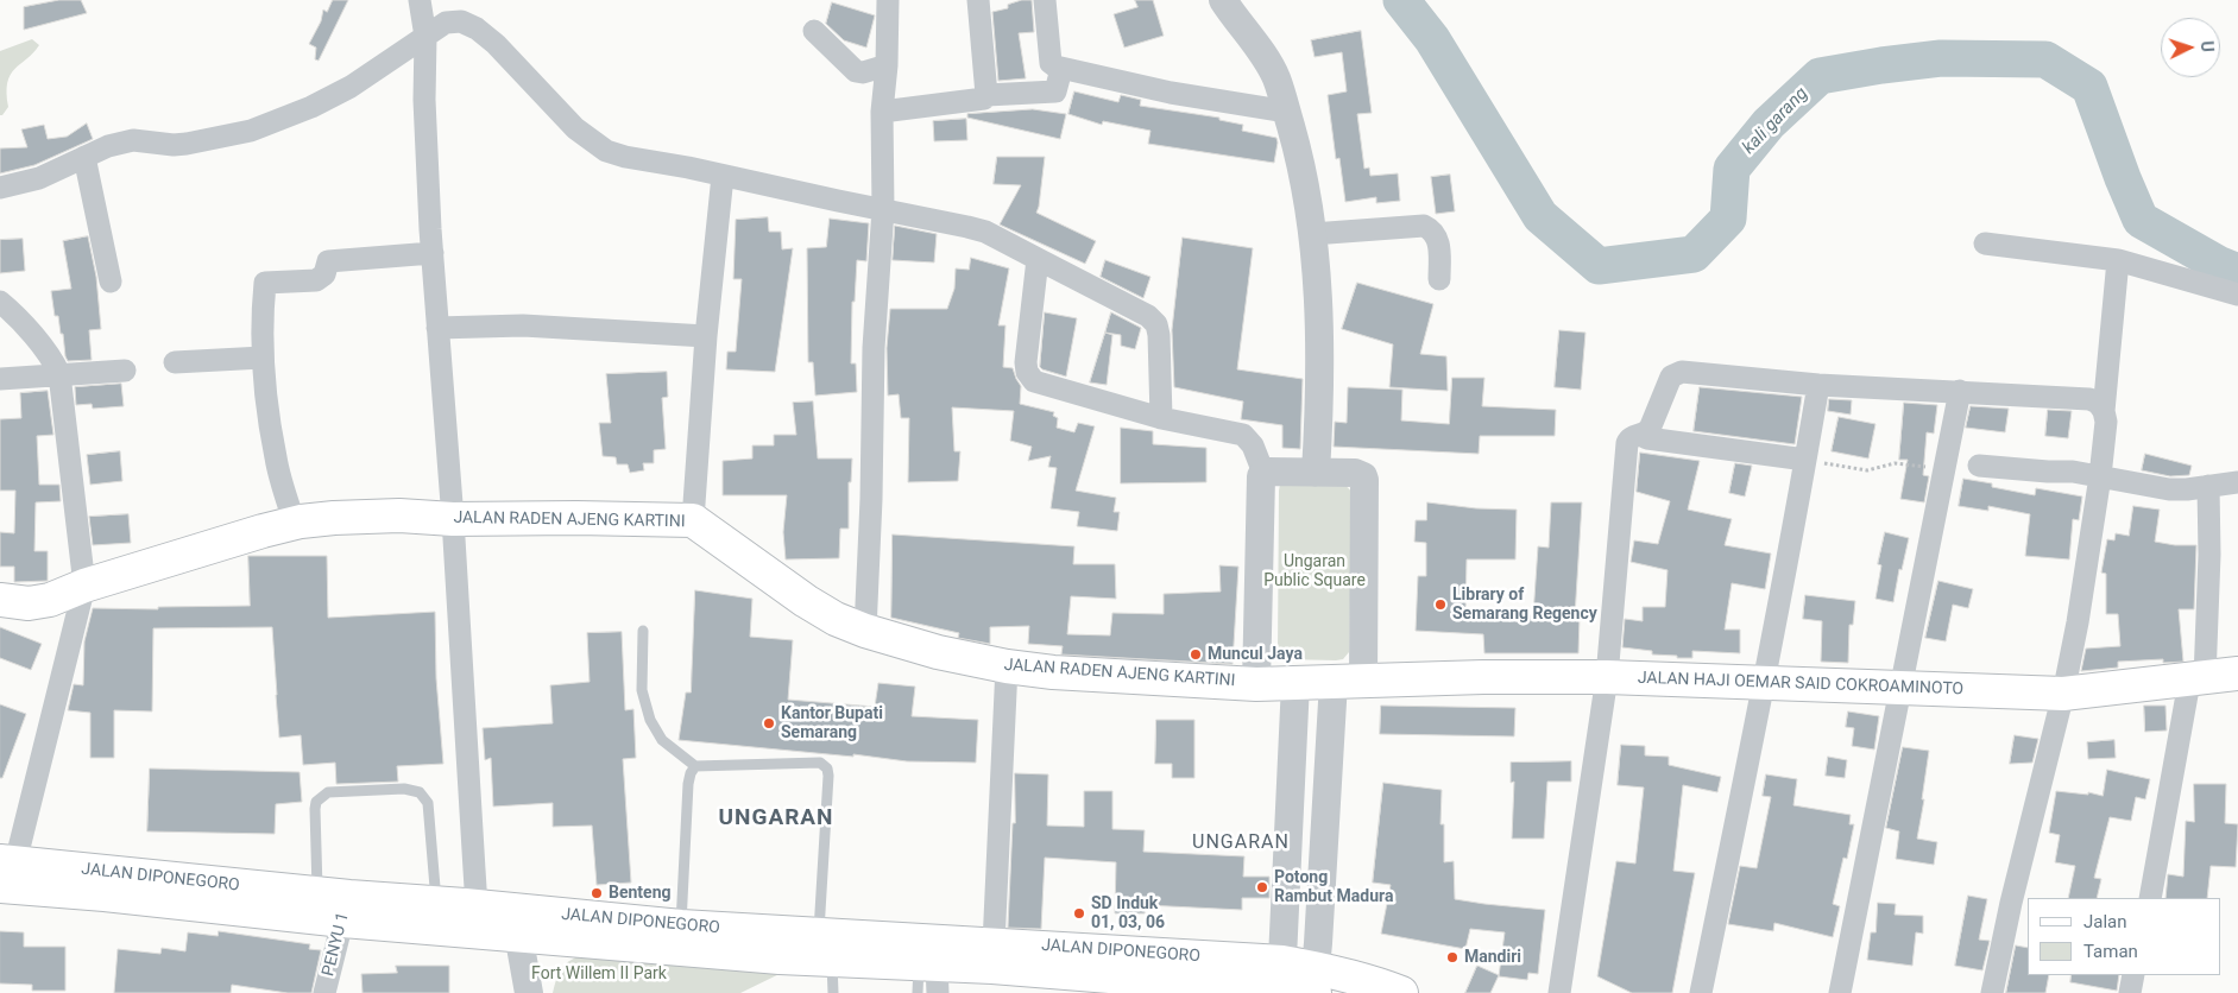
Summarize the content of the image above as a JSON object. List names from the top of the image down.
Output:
{
  "streets": {
    "main road": ["JALAN RADEN AJENG KARTINI", "JALAN HAJI OEMAR SAID COKROAMINOTO", "JALAN DIPONEGORO"],
    "street": ["PENYU 1"]
  },
  "crossings": [
    ["JALAN RADEN AJENG KARTINI", "JALAN HAJI OEMAR SAID COKROAMINOTO"],
    ["JALAN DIPONEGORO", "PENYU 1"]
  ],
  "districts": ["UNGARAN", "UNGARAN"],
  "water": ["kali garang"],
  "parks": ["Ungaran Public Square", "Fort Willem II Park"],
  "places": [
    "Library of Semarang Regency",
    "Muncul Jaya",
    "Kantor Bupati Semarang",
    "Potong Rambut Madura",
    "Benteng",
    "SD Induk 01, 03, 06",
    "Mandiri"
  ],
  "legend": ["Jalan", "Taman"],
  "north": "right"
}
